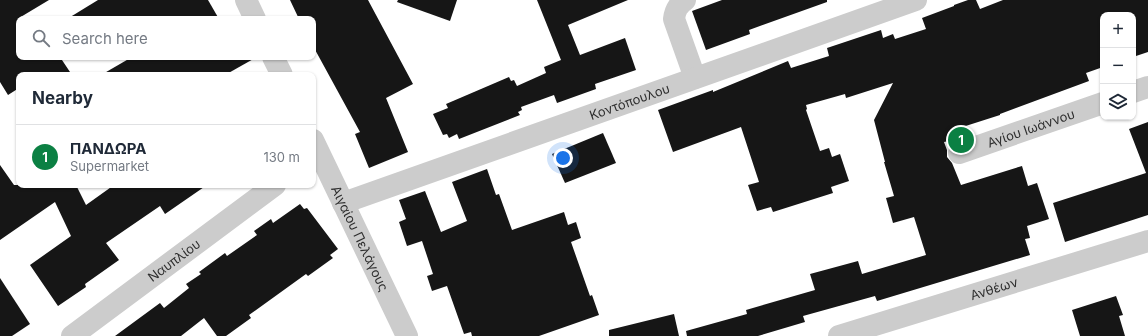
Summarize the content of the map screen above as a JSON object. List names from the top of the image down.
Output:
{
  "streets": {
    "street": [
      "Κοντόπουλου",
      "Αγίου Ιωάννου",
      "Αιγαίου Πελάγους",
      "Ναυπλίου",
      "Ανθέων"
    ]
  },
  "crossings": [
    ["Κοντόπουλου", "Αιγαίου Πελάγους"]
  ],
  "page": {
    "map_buttons": ["+", "−"],
    "search": "Search here",
    "heading": "Nearby",
    "list": [
      {
        "mark": "1",
        "name": "ΠΑΝΔΩΡΑ",
        "note": "Supermarket",
        "value": "130 m"
      }
    ],
    "pins": "1"
  }
}
